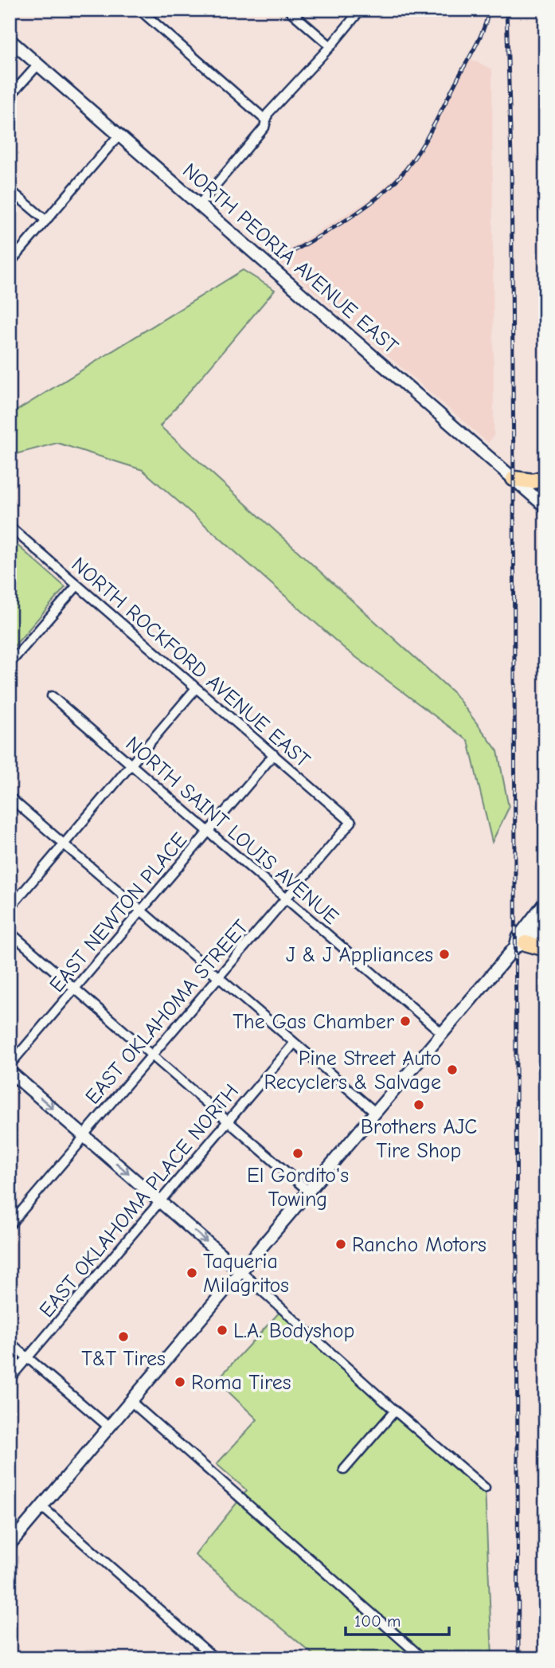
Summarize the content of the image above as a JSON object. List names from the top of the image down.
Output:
{
  "streets": {
    "main road": ["NORTH PEORIA AVENUE EAST"],
    "street": [
      "NORTH ROCKFORD AVENUE EAST",
      "NORTH SAINT LOUIS AVENUE",
      "EAST NEWTON PLACE",
      "EAST OKLAHOMA STREET",
      "EAST OKLAHOMA PLACE NORTH"
    ]
  },
  "crossings": [
    ["NORTH ROCKFORD AVENUE EAST", "EAST NEWTON PLACE"],
    ["NORTH ROCKFORD AVENUE EAST", "EAST OKLAHOMA STREET"],
    ["NORTH SAINT LOUIS AVENUE", "EAST NEWTON PLACE"],
    ["NORTH SAINT LOUIS AVENUE", "EAST OKLAHOMA STREET"]
  ],
  "places": [
    "J & J Appliances",
    "The Gas Chamber",
    "Pine Street Auto Recyclers & Salvage",
    "Brothers AJC Tire Shop",
    "El Gordito's Towing",
    "Rancho Motors",
    "Taqueria Milagritos",
    "L.A. Bodyshop",
    "T&T Tires",
    "Roma Tires"
  ],
  "scale_bar": "100 m"
}
